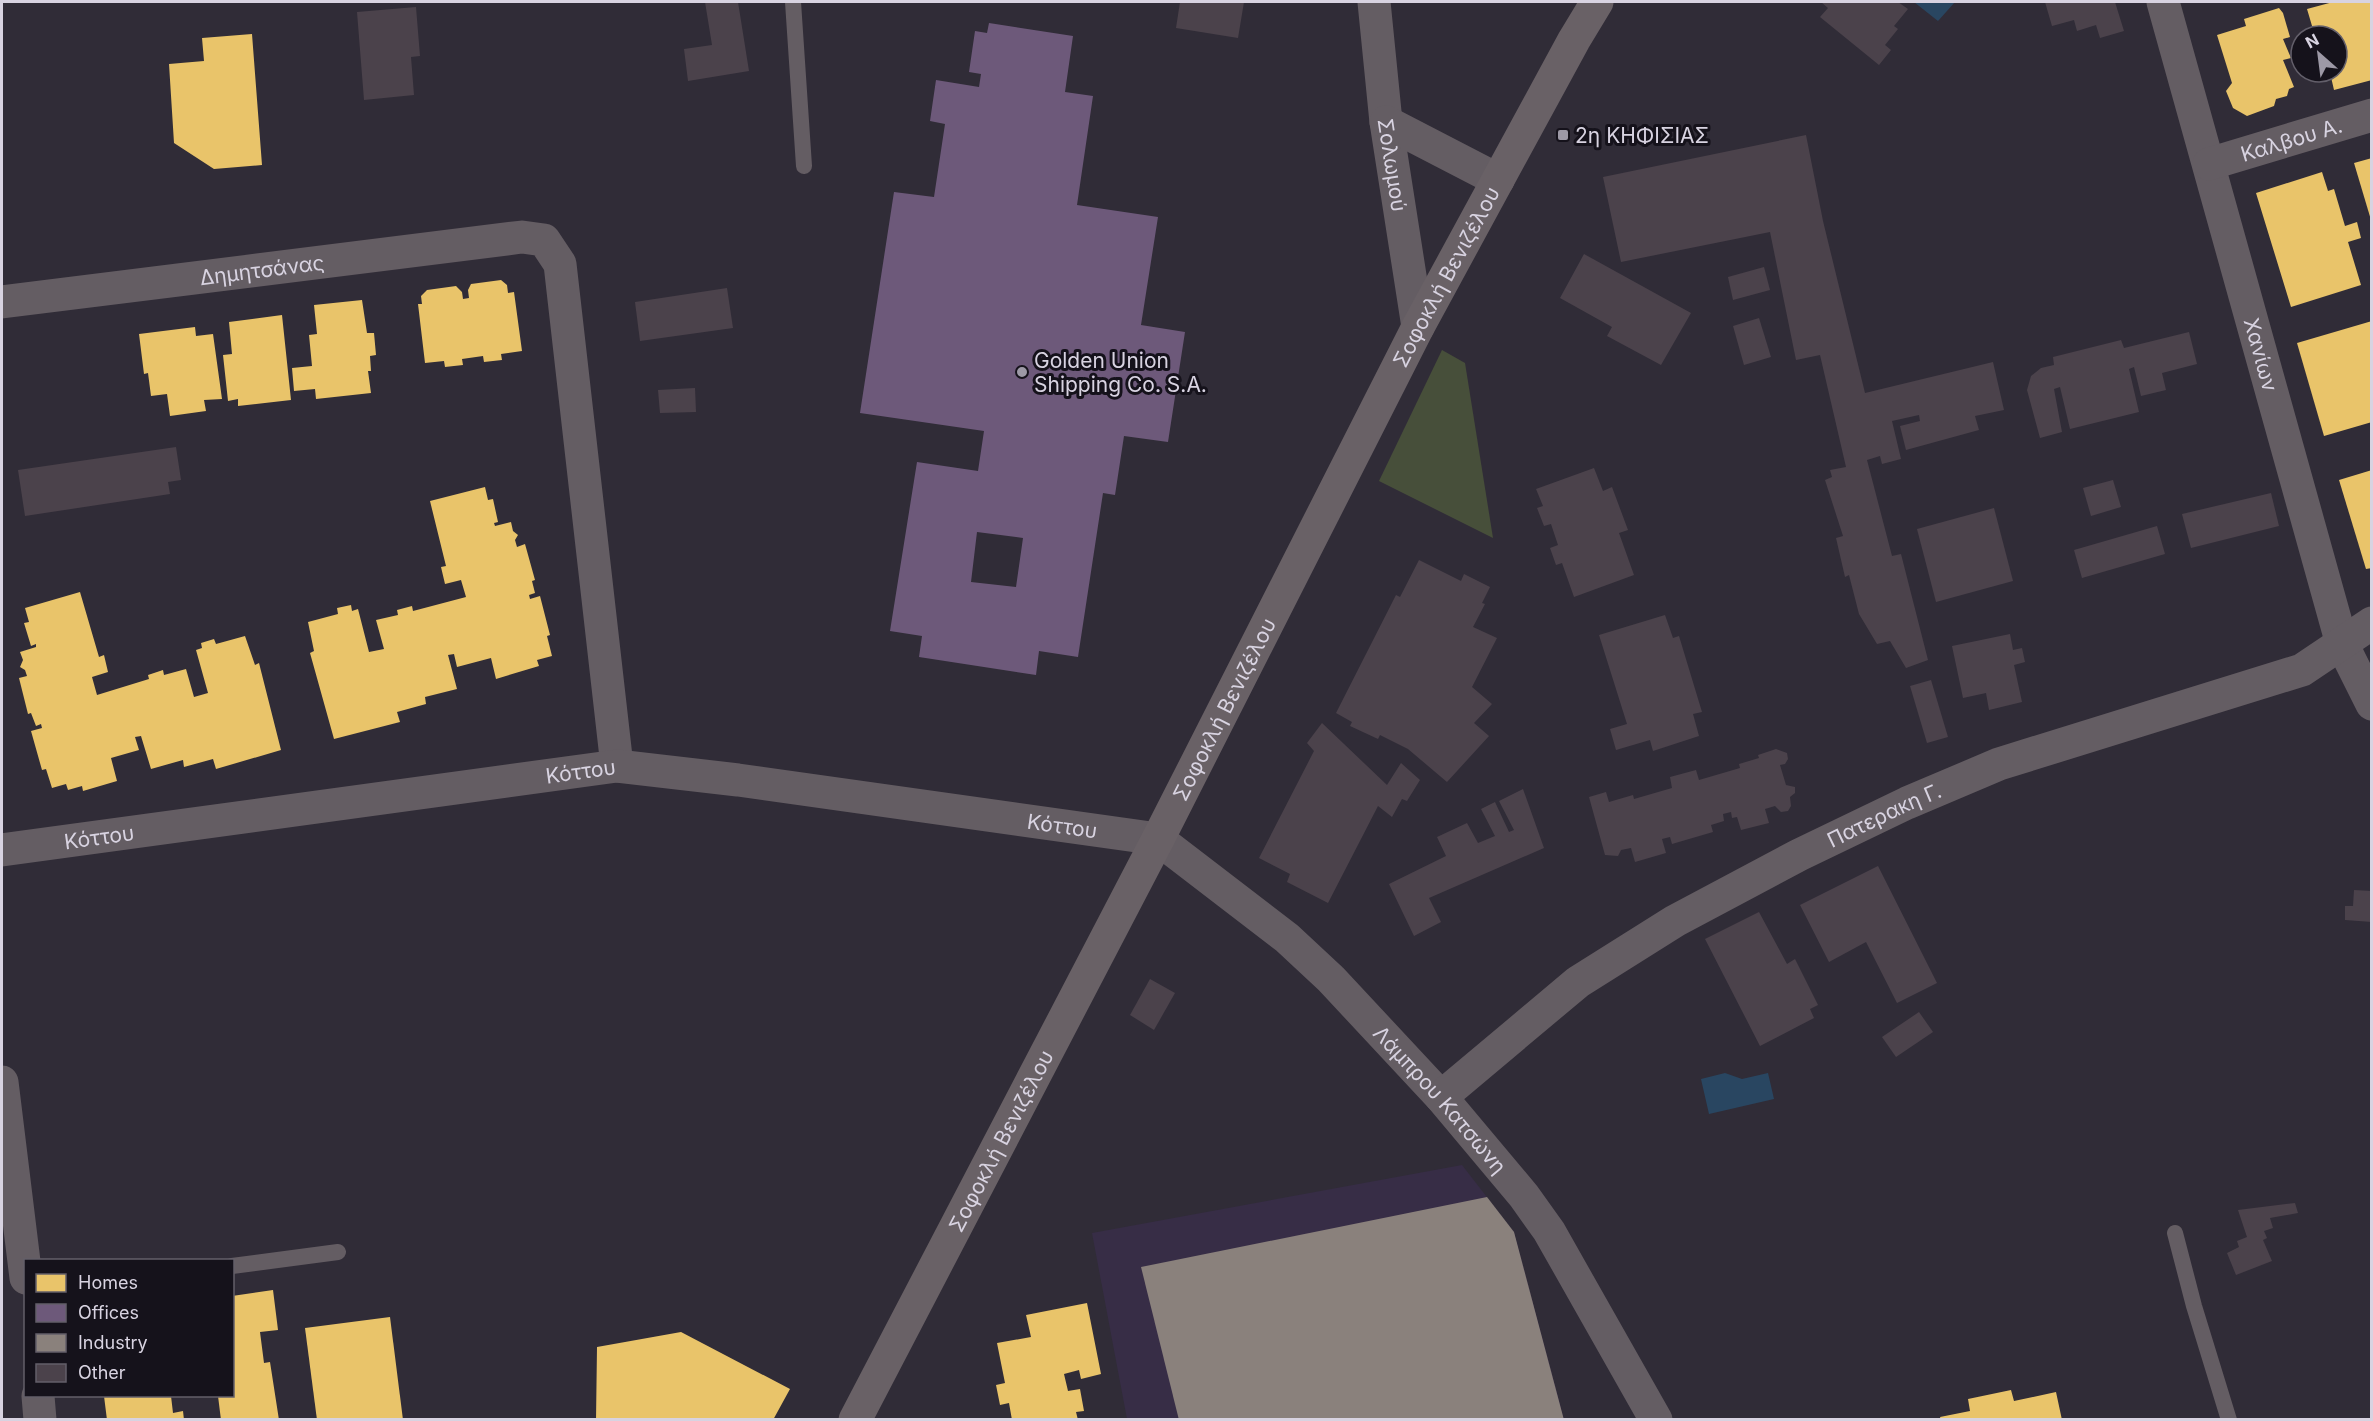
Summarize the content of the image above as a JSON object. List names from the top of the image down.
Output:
{
  "streets": {
    "main road": ["Σοφοκλή Βενιζέλου"],
    "street": [
      "Καλβου Α.",
      "Σολωμού",
      "Δημητσάνας",
      "Χανίων",
      "Κόττου",
      "Πατερακη Γ.",
      "Λάμπρου Κατσώνη"
    ]
  },
  "crossings": [
    ["Καλβου Α.", "Χανίων"],
    ["Σολωμού", "Σοφοκλή Βενιζέλου"],
    ["Δημητσάνας", "Κόττου"],
    ["Σοφοκλή Βενιζέλου", "Κόττου"],
    ["Σοφοκλή Βενιζέλου", "Λάμπρου Κατσώνη"],
    ["Χανίων", "Πατερακη Γ."],
    ["Κόττου", "Λάμπρου Κατσώνη"],
    ["Πατερακη Γ.", "Λάμπρου Κατσώνη"]
  ],
  "places": {
    "transit": ["2η ΚΗΦΙΣΙΑΣ"],
    "other": ["Golden Union Shipping Co. S.A."]
  },
  "legend": [
    "Homes",
    "Offices",
    "Industry",
    "Other"
  ],
  "north": "top left"
}
